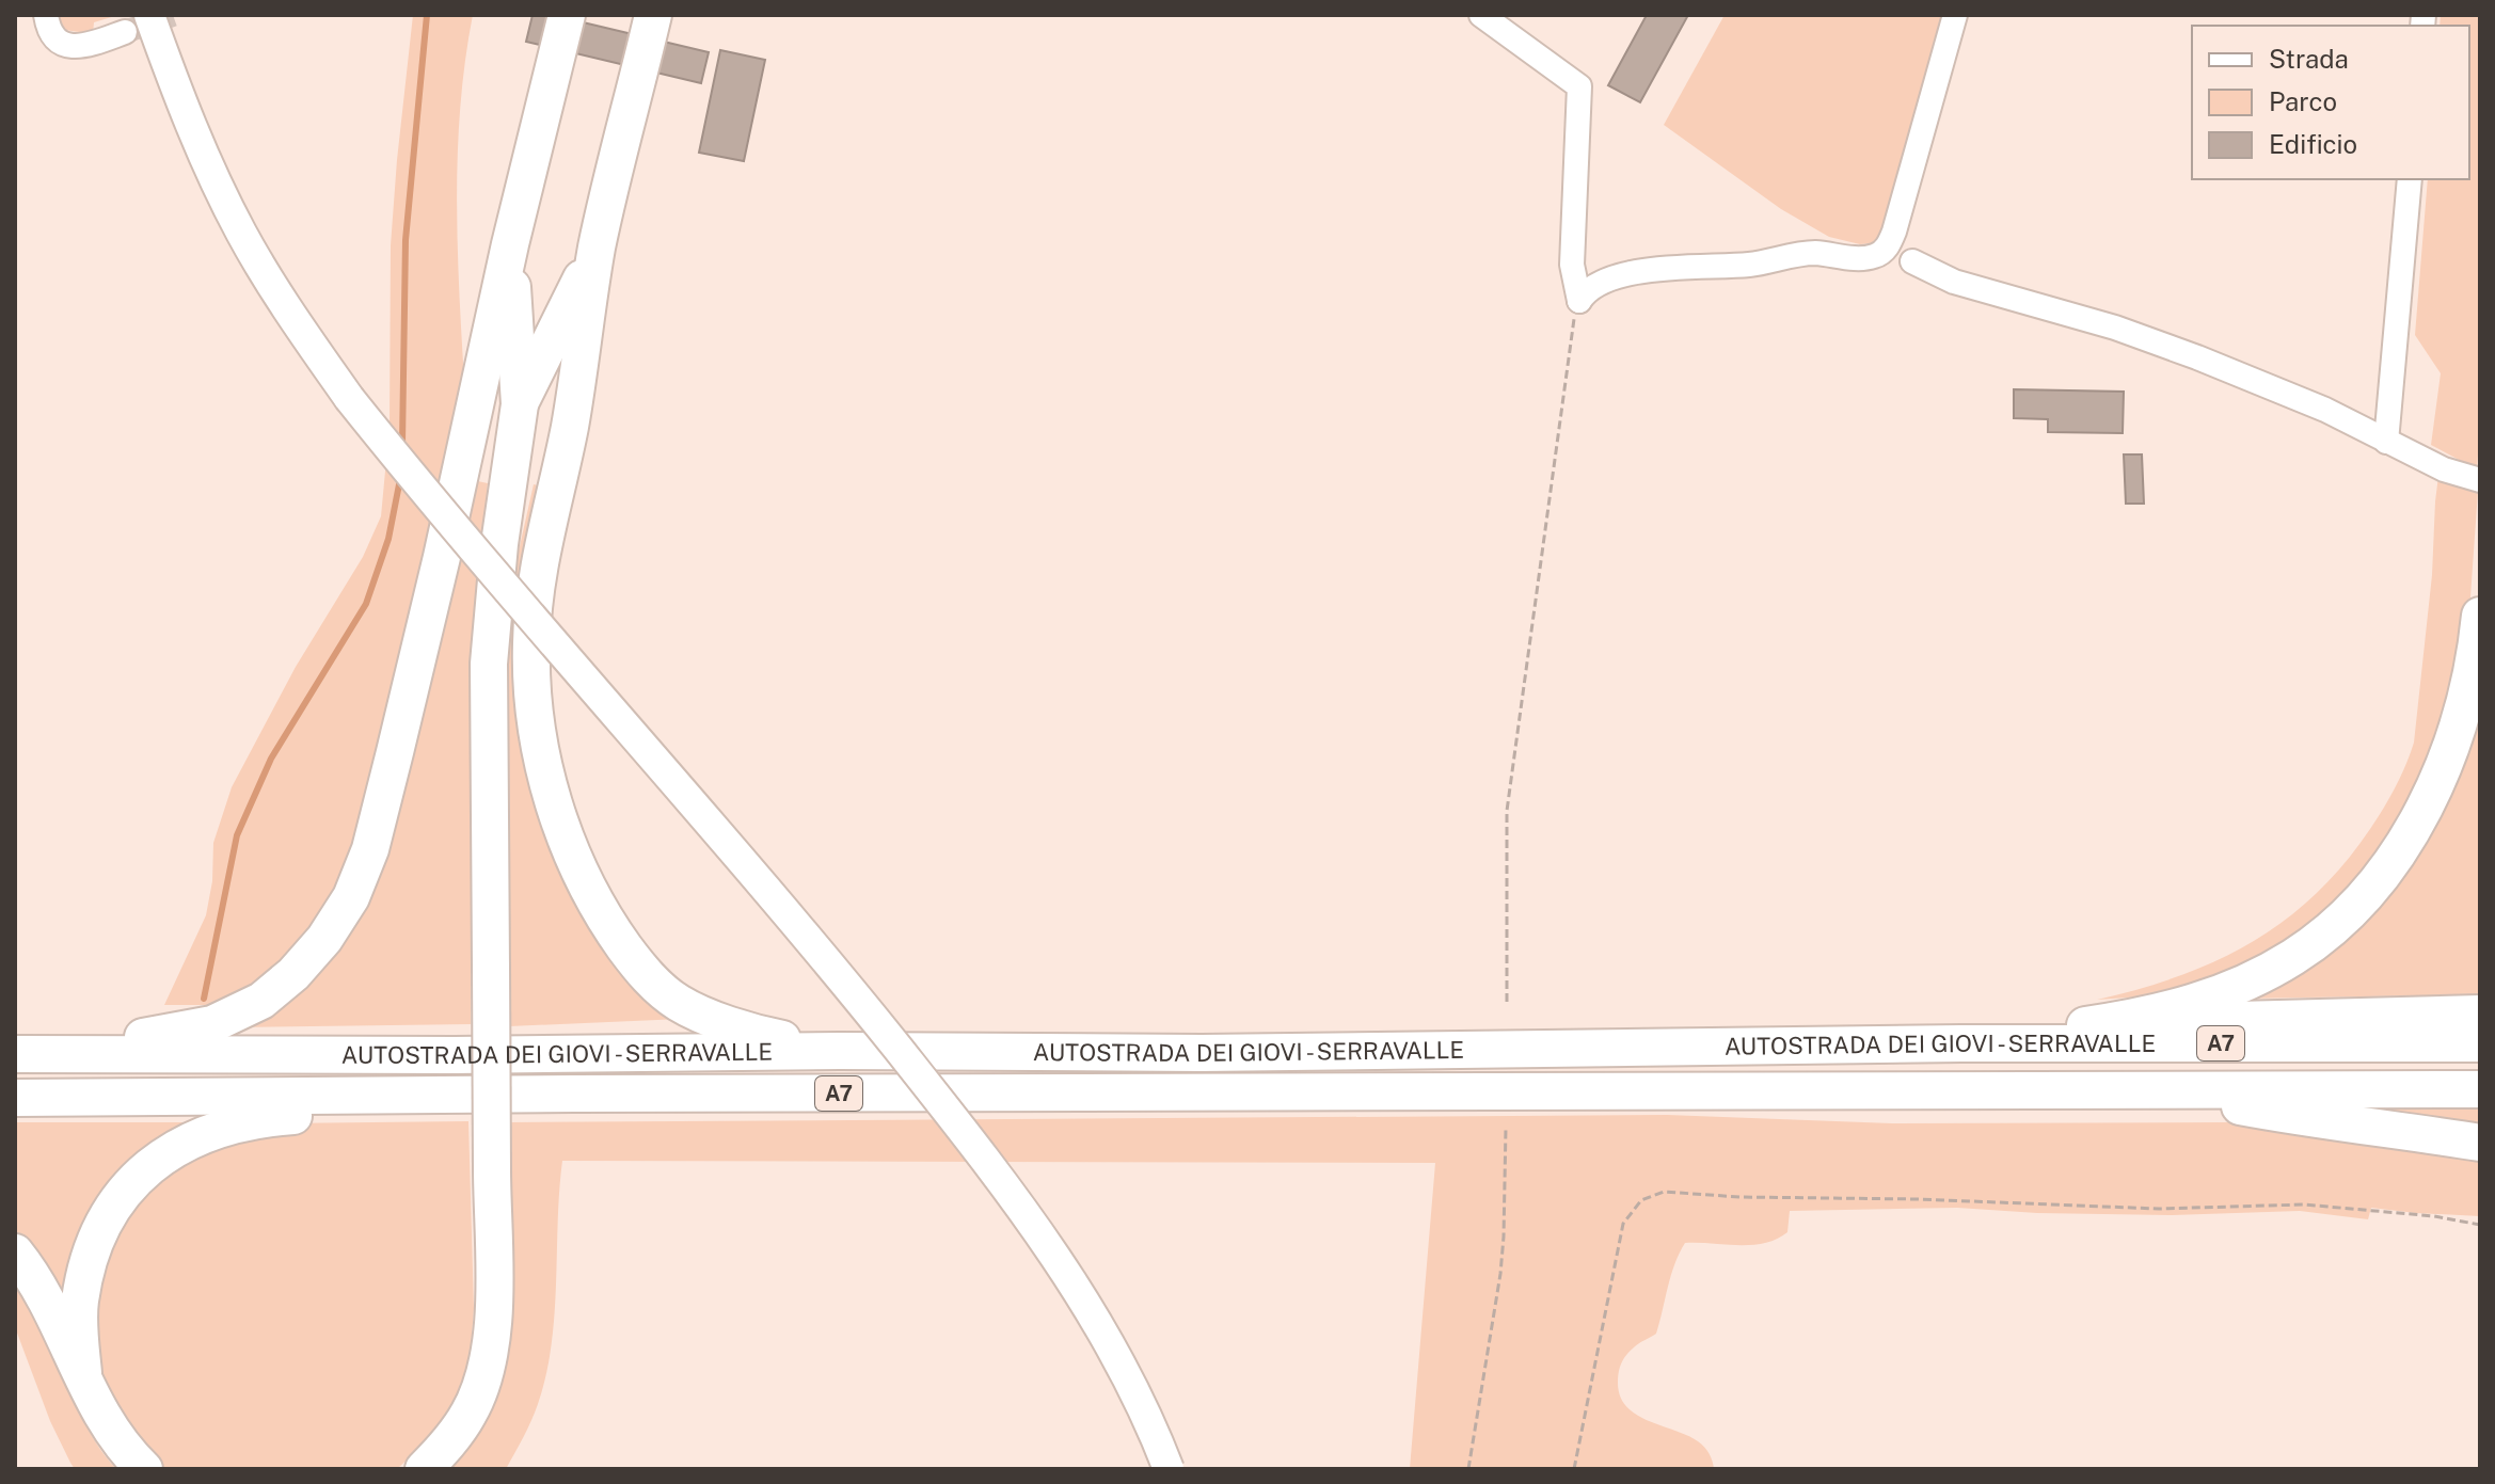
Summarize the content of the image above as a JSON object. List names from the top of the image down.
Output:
{
  "streets": {
    "highway": ["A7", "AUTOSTRADA DEI GIOVI - SERRAVALLE"]
  },
  "legend": ["Strada", "Parco", "Edificio"]
}
